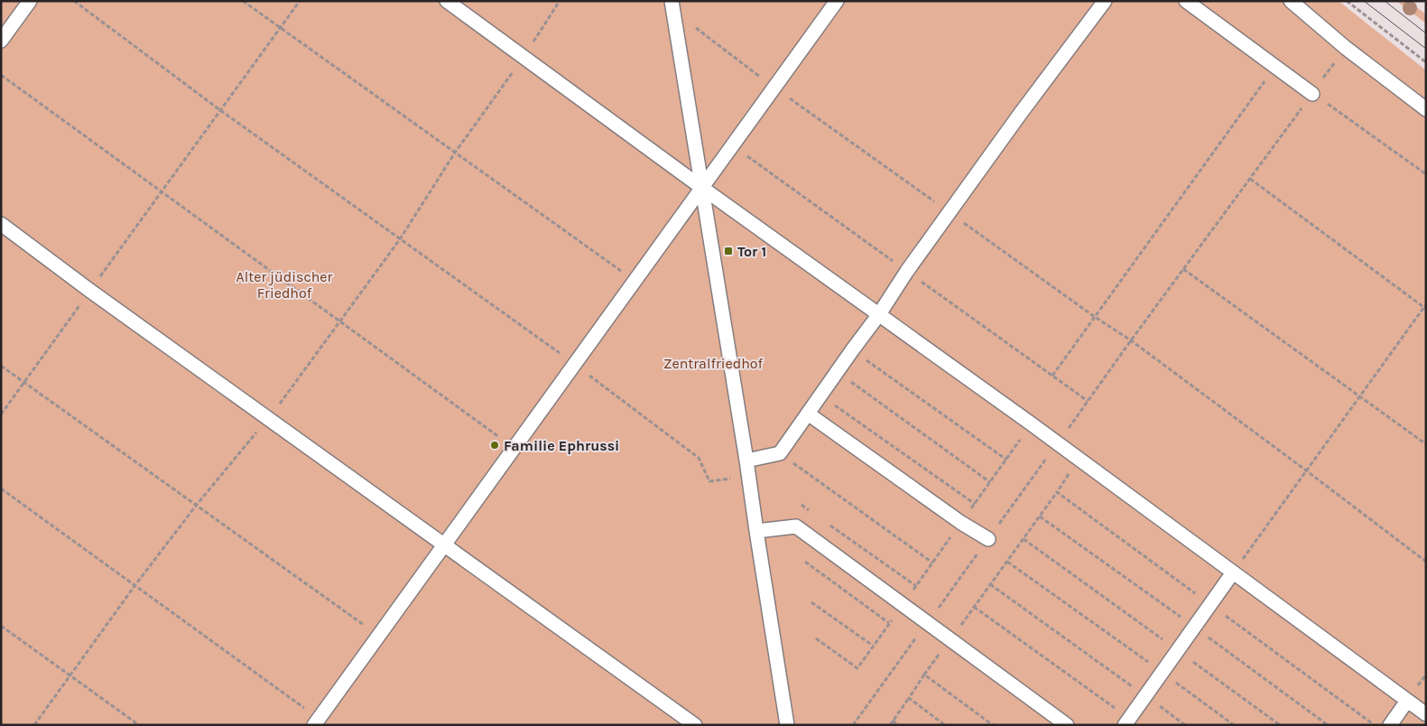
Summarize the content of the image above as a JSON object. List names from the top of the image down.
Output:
{
  "parks": ["Alter jüdischer Friedhof", "Zentralfriedhof"],
  "places": {
    "transit": ["Tor 1"],
    "other": ["Familie Ephrussi"]
  }
}
